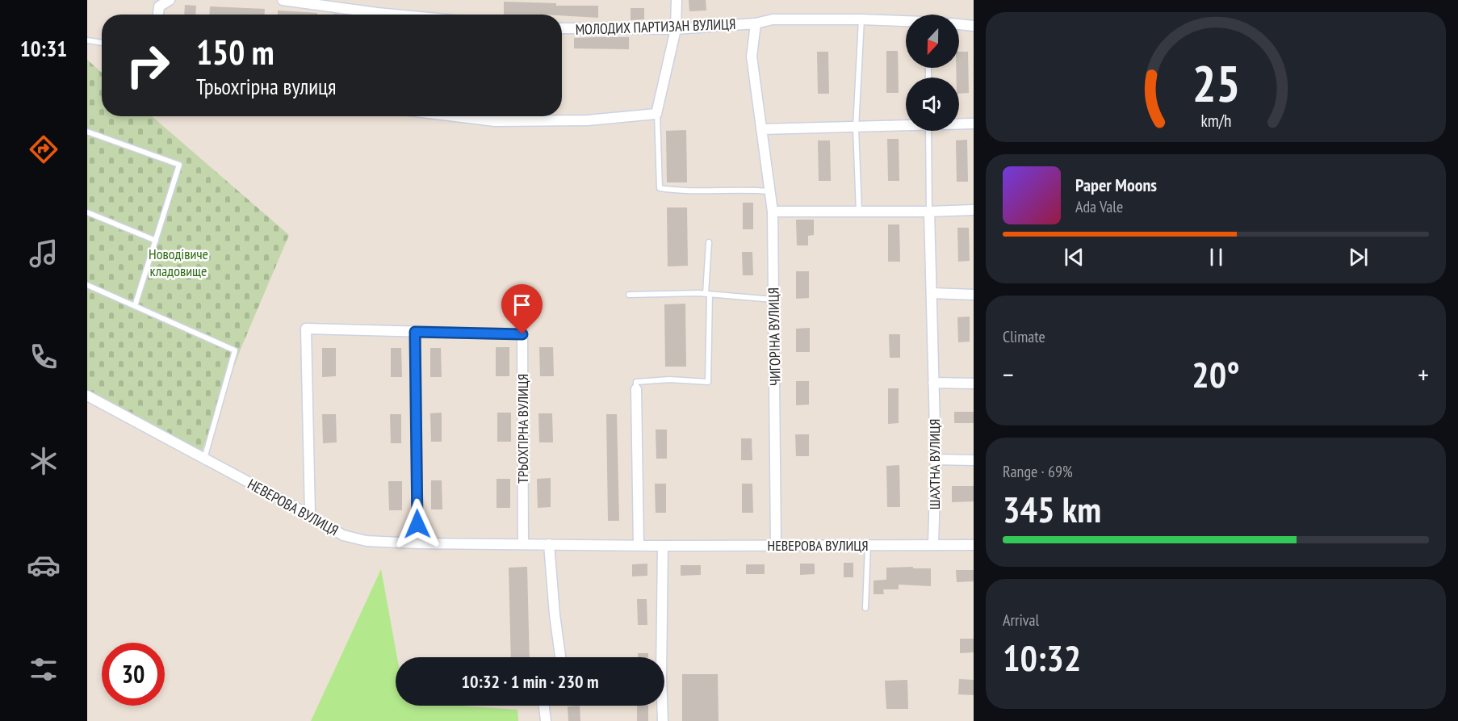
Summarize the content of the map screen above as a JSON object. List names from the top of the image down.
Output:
{
  "streets": {
    "street": [
      "МОЛОДИХ ПАРТИЗАН ВУЛИЦЯ",
      "ЧИГОРІНА ВУЛИЦЯ",
      "ТРЬОХГІРНА ВУЛИЦЯ",
      "ШАХТНА ВУЛИЦЯ",
      "НЕВЕРОВА ВУЛИЦЯ"
    ]
  },
  "crossings": [
    ["МОЛОДИХ ПАРТИЗАН ВУЛИЦЯ", "ЧИГОРІНА ВУЛИЦЯ"],
    ["ЧИГОРІНА ВУЛИЦЯ", "НЕВЕРОВА ВУЛИЦЯ"],
    ["ТРЬОХГІРНА ВУЛИЦЯ", "НЕВЕРОВА ВУЛИЦЯ"],
    ["ШАХТНА ВУЛИЦЯ", "НЕВЕРОВА ВУЛИЦЯ"]
  ],
  "parks": ["Новодівиче кладовище"],
  "north": "bottom",
  "page": {
    "tabs": "10:31",
    "turn": ["150 m", "Трьохгірна вулиця"],
    "song": ["Paper Moons", "Ada Vale"],
    "tile": [
      "Climate",
      ["Range · 69%", "345 km"],
      ["Arrival", "10:32"]
    ],
    "heat": ["−", "20°", "+"],
    "limit": "30",
    "trip": "10:32 · 1 min · 230 m",
    "gauge": ["25", "km/h"]
  }
}
